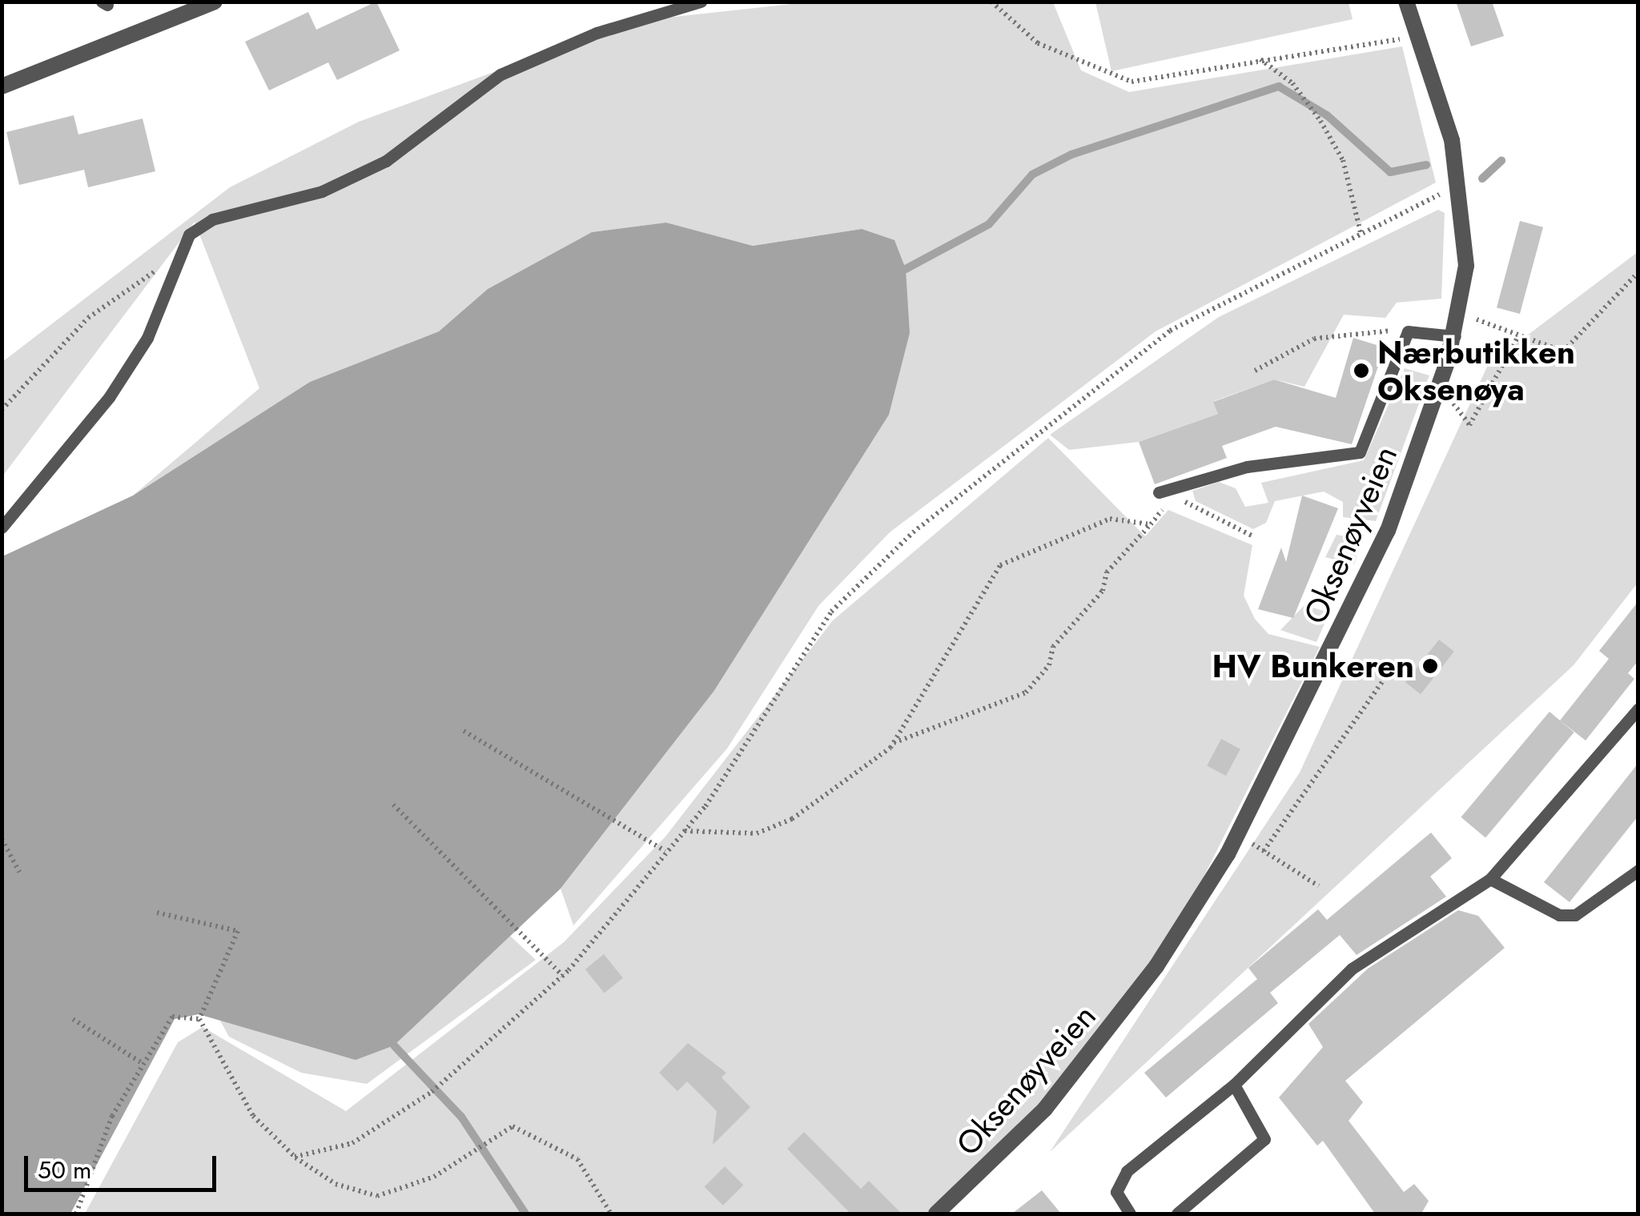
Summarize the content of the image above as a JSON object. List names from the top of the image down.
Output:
{
  "streets": {
    "street": ["Oksenøyveien"]
  },
  "places": ["Nærbutikken Oksenøya", "HV Bunkeren"],
  "scale_bar": "50 m"
}
